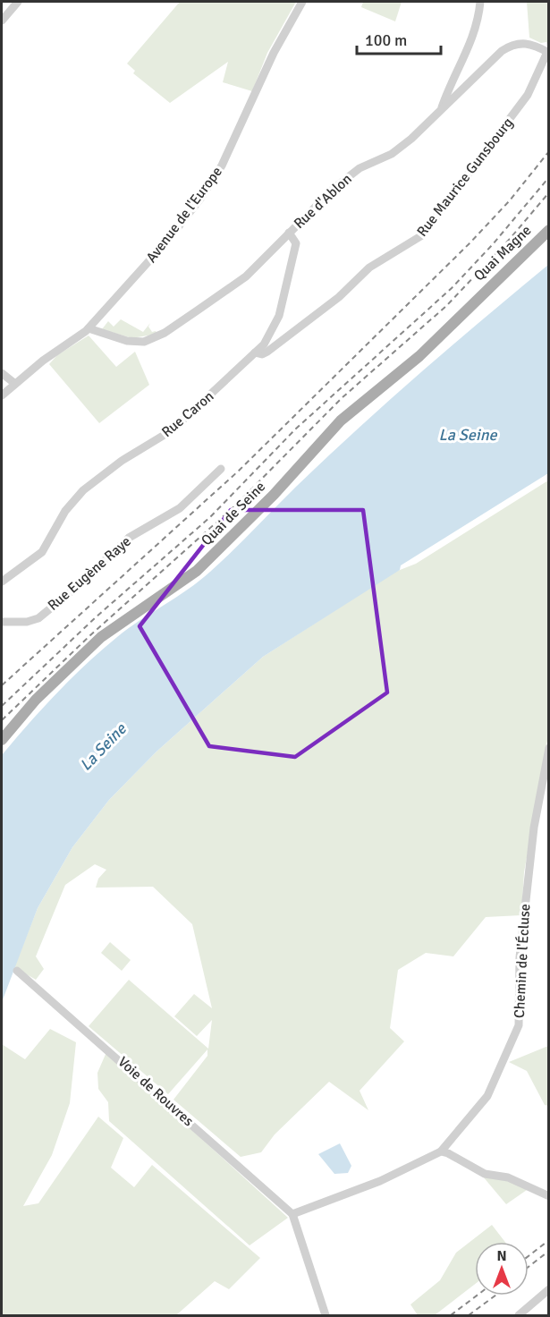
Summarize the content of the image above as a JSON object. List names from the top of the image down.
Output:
{
  "streets": {
    "main road": ["Quai Magne", "Quai de Seine"],
    "street": [
      "Rue Maurice Gunsbourg",
      "Rue d'Ablon",
      "Avenue de l'Europe",
      "Rue Caron",
      "Rue Eugène Raye",
      "Chemin de l'Écluse",
      "Voie de Rouvres"
    ]
  },
  "crossings": [
    ["Rue Maurice Gunsbourg", "Rue d'Ablon"],
    ["Rue Maurice Gunsbourg", "Rue Caron"],
    ["Rue d'Ablon", "Avenue de l'Europe"],
    ["Rue d'Ablon", "Rue Caron"],
    ["Quai Magne", "Quai de Seine"]
  ],
  "water": ["La Seine"],
  "scale_bar": "100 m",
  "north": "top"
}
